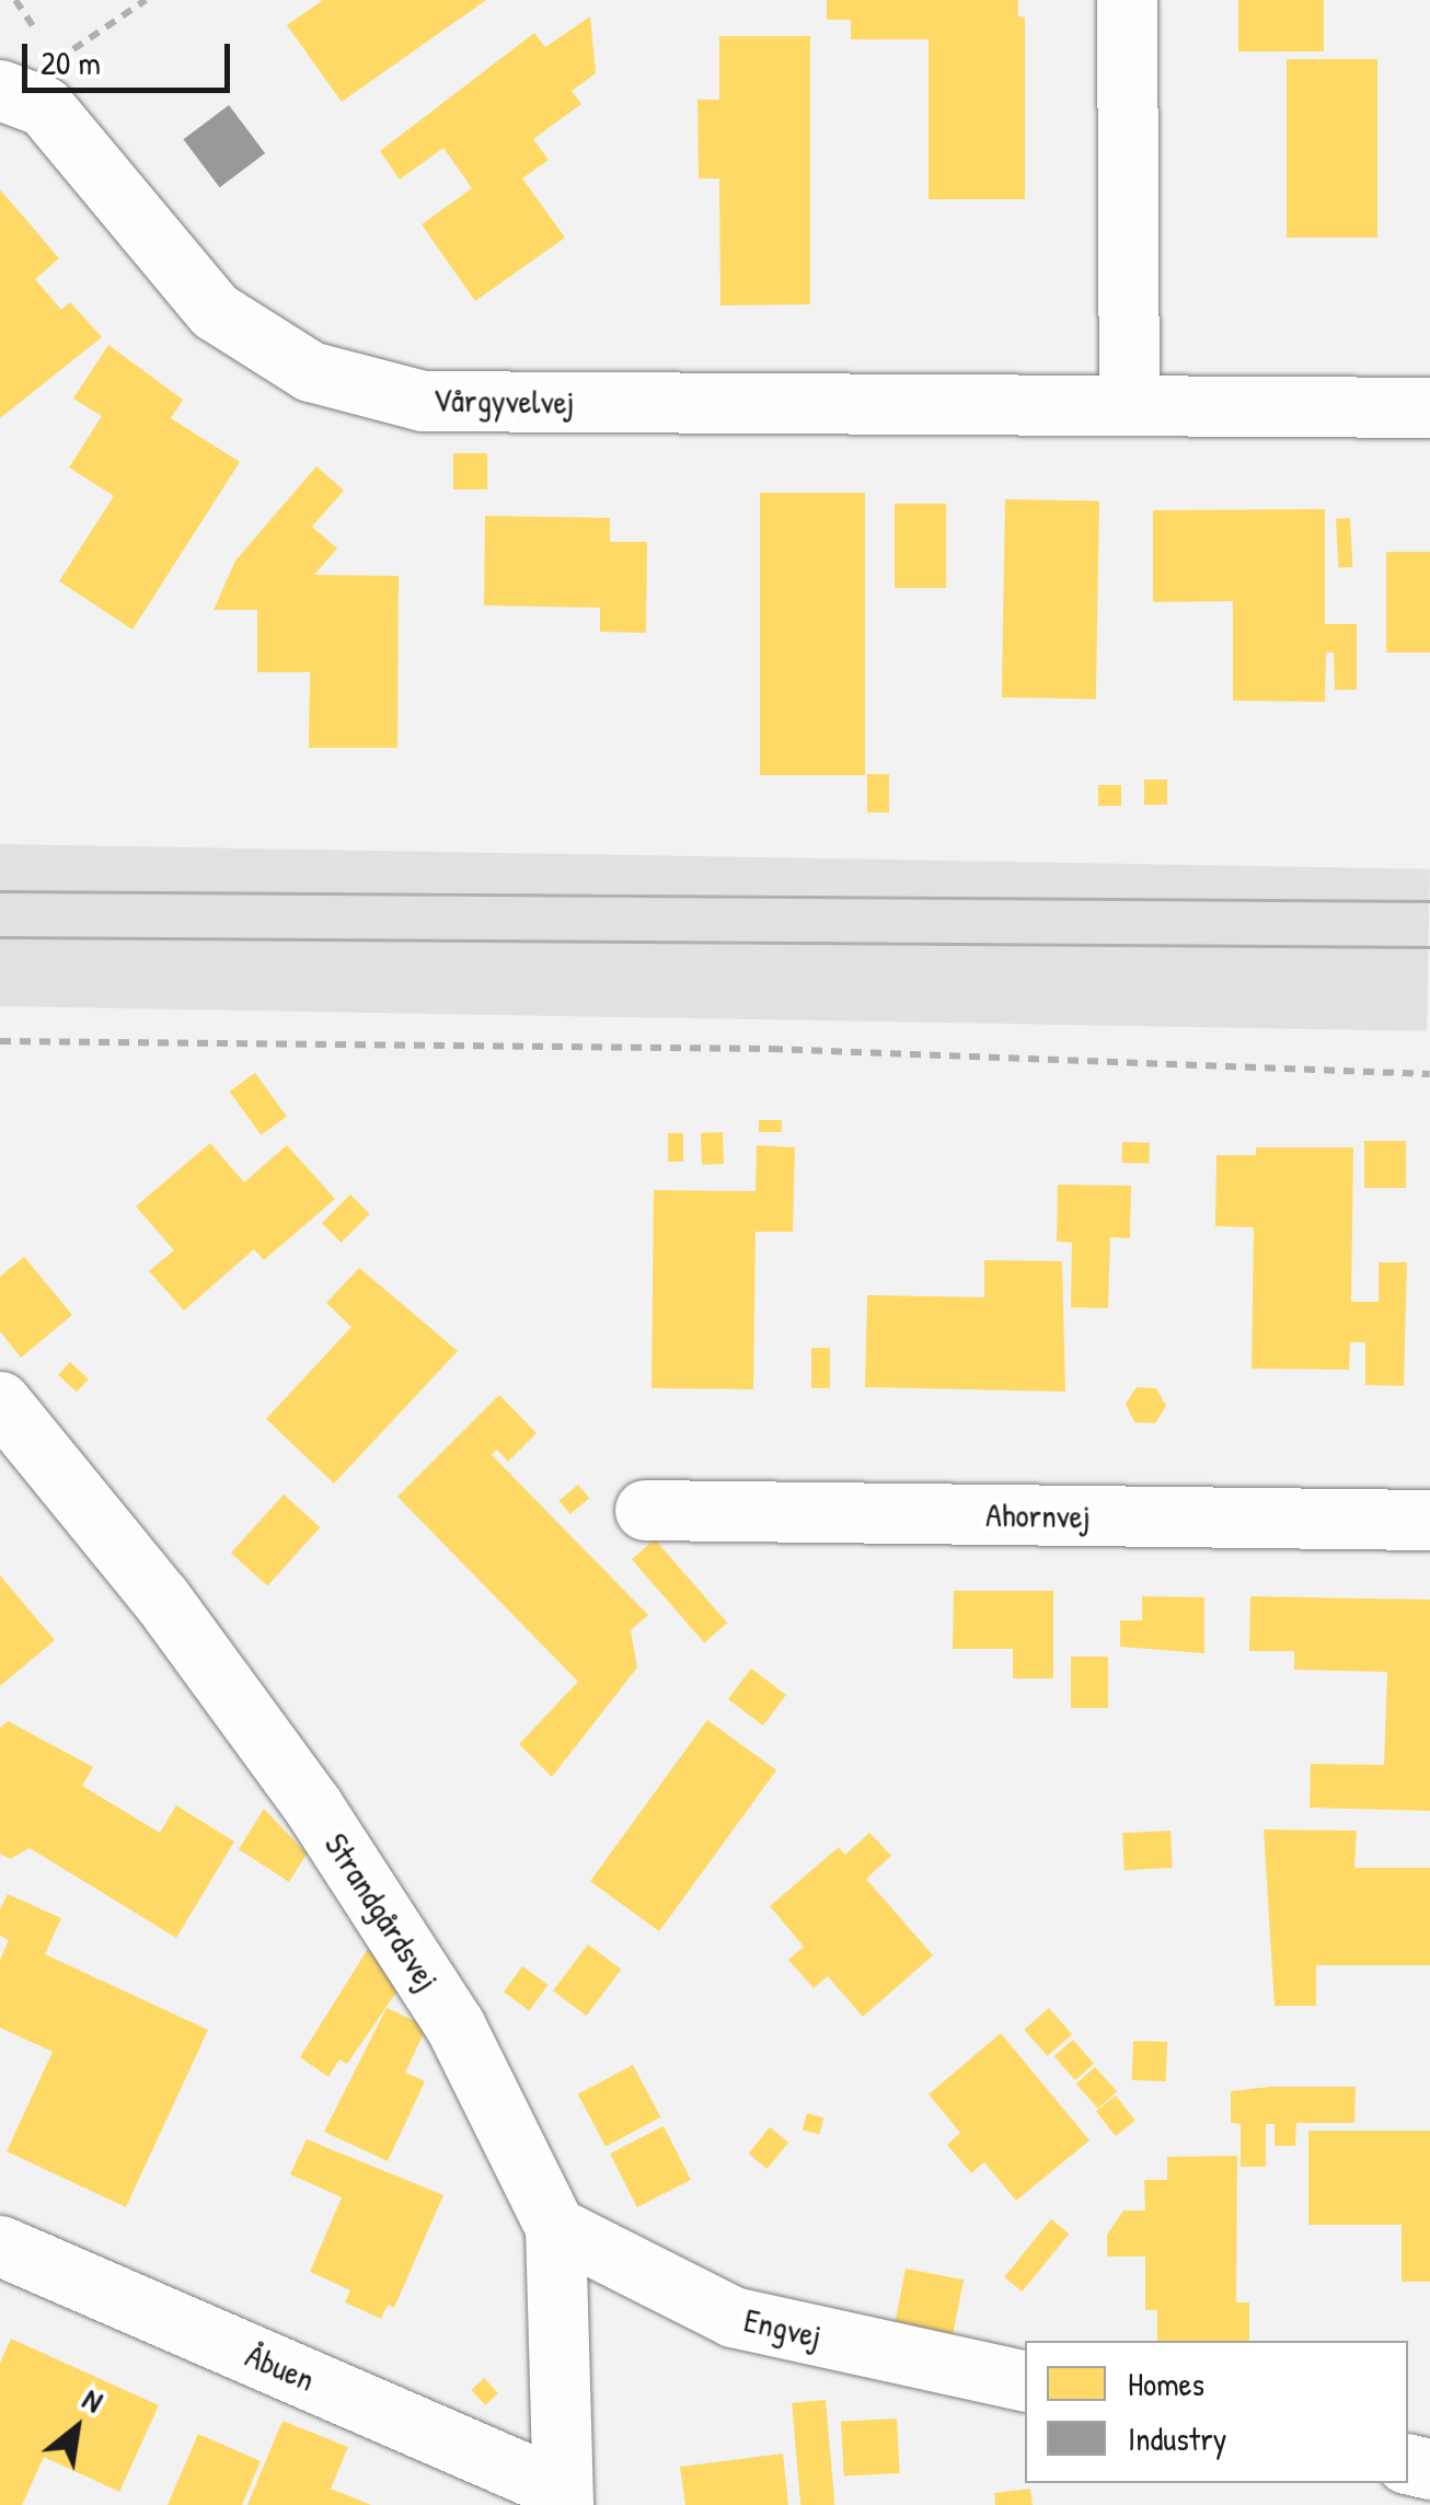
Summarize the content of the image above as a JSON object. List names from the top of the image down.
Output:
{
  "streets": {
    "street": [
      "Vårgyvelvej",
      "Ahornvej",
      "Strandgårdsvej",
      "Engvej",
      "Åbuen"
    ]
  },
  "crossings": [
    ["Strandgårdsvej", "Engvej"],
    ["Strandgårdsvej", "Åbuen"]
  ],
  "legend": ["Homes", "Industry"],
  "scale_bar": "20 m",
  "north": "top right"
}
